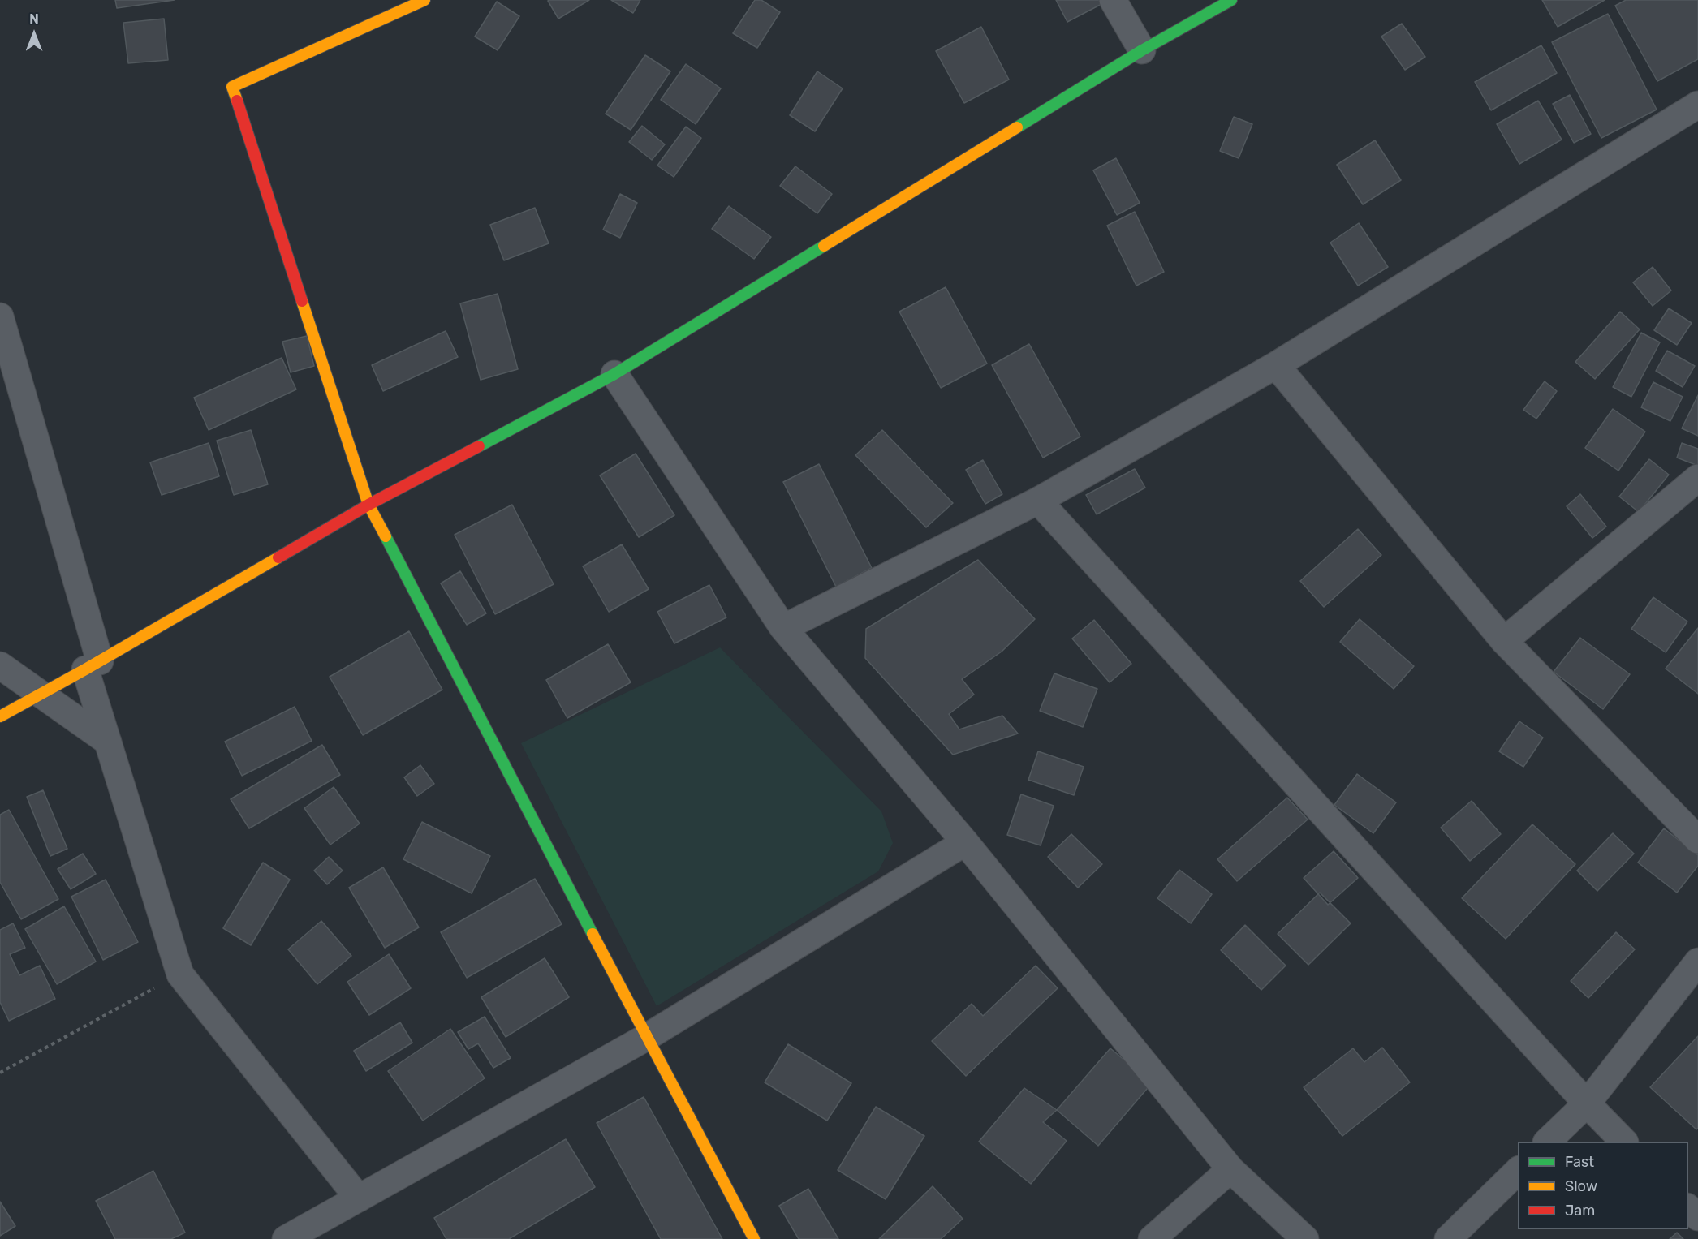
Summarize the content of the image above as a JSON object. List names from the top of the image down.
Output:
{
  "legend": ["Fast", "Slow", "Jam"],
  "north": "top"
}
